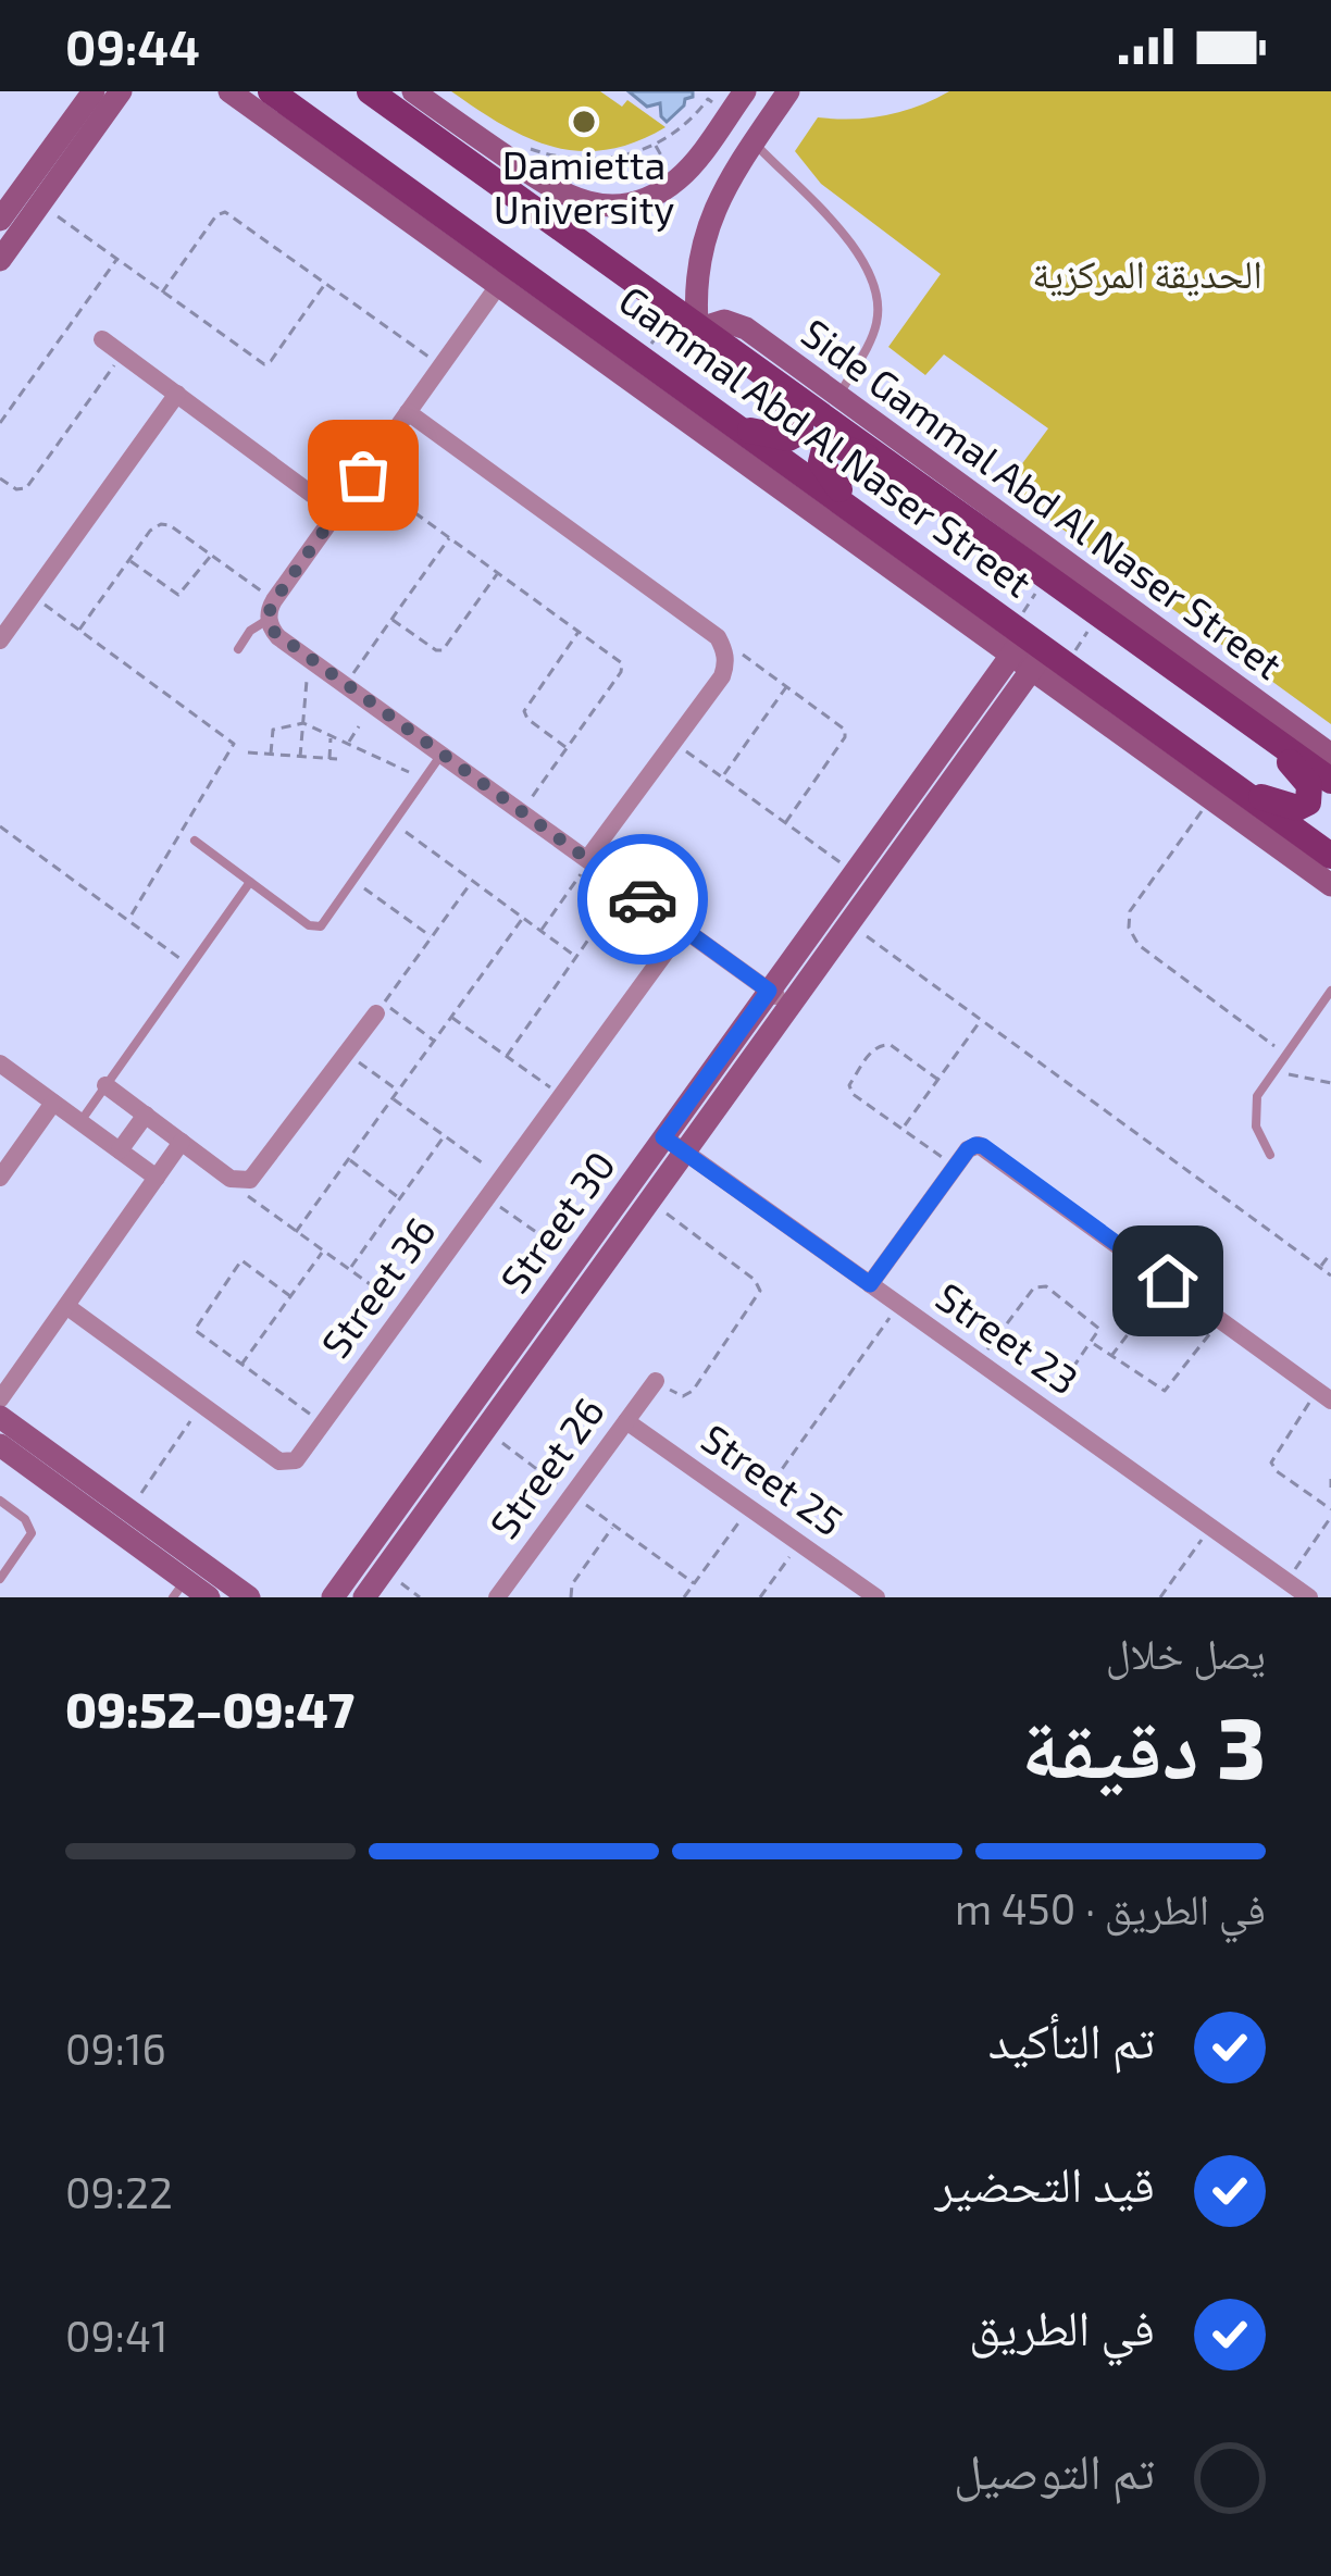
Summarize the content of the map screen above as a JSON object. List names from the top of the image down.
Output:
{
  "streets": {
    "main road": ["Gammal Abd Al Naser Street"],
    "street": [
      "Side Gammal Abd Al Naser Street",
      "Street 30",
      "Street 36",
      "Street 23",
      "Street 26",
      "Street 25"
    ]
  },
  "crossings": [
    ["Gammal Abd Al Naser Street", "Side Gammal Abd Al Naser Street"],
    ["Gammal Abd Al Naser Street", "Street 30"],
    ["Street 30", "Street 23"],
    ["Street 26", "Street 25"]
  ],
  "parks": ["الحديقة المركزية"],
  "places": ["Damietta University"],
  "page": {
    "status": "09:44",
    "heading": ["3 دقيقة", "يصل خلال", "09:47–09:52"],
    "bar": "في الطريق · 450 m",
    "list": [
      ["تم التأكيد", "09:16"],
      ["قيد التحضير", "09:22"],
      ["في الطريق", "09:41"],
      "تم التوصيل"
    ]
  }
}
